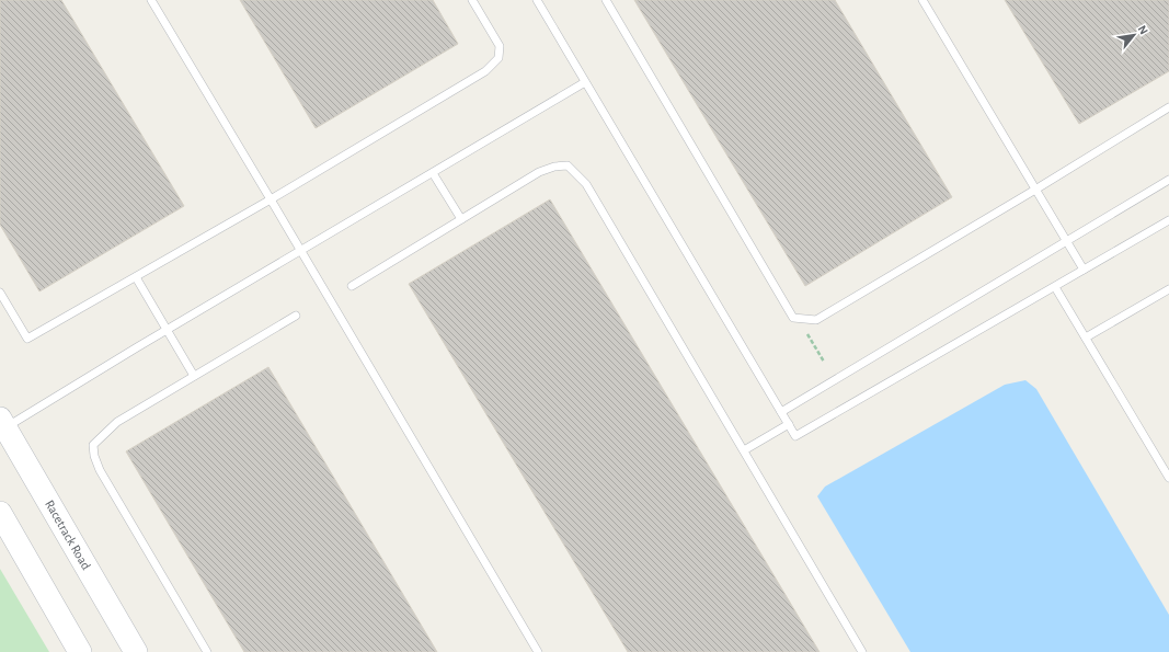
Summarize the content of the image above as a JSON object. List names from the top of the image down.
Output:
{
  "streets": {
    "street": ["Racetrack Road"]
  },
  "north": "top right"
}
